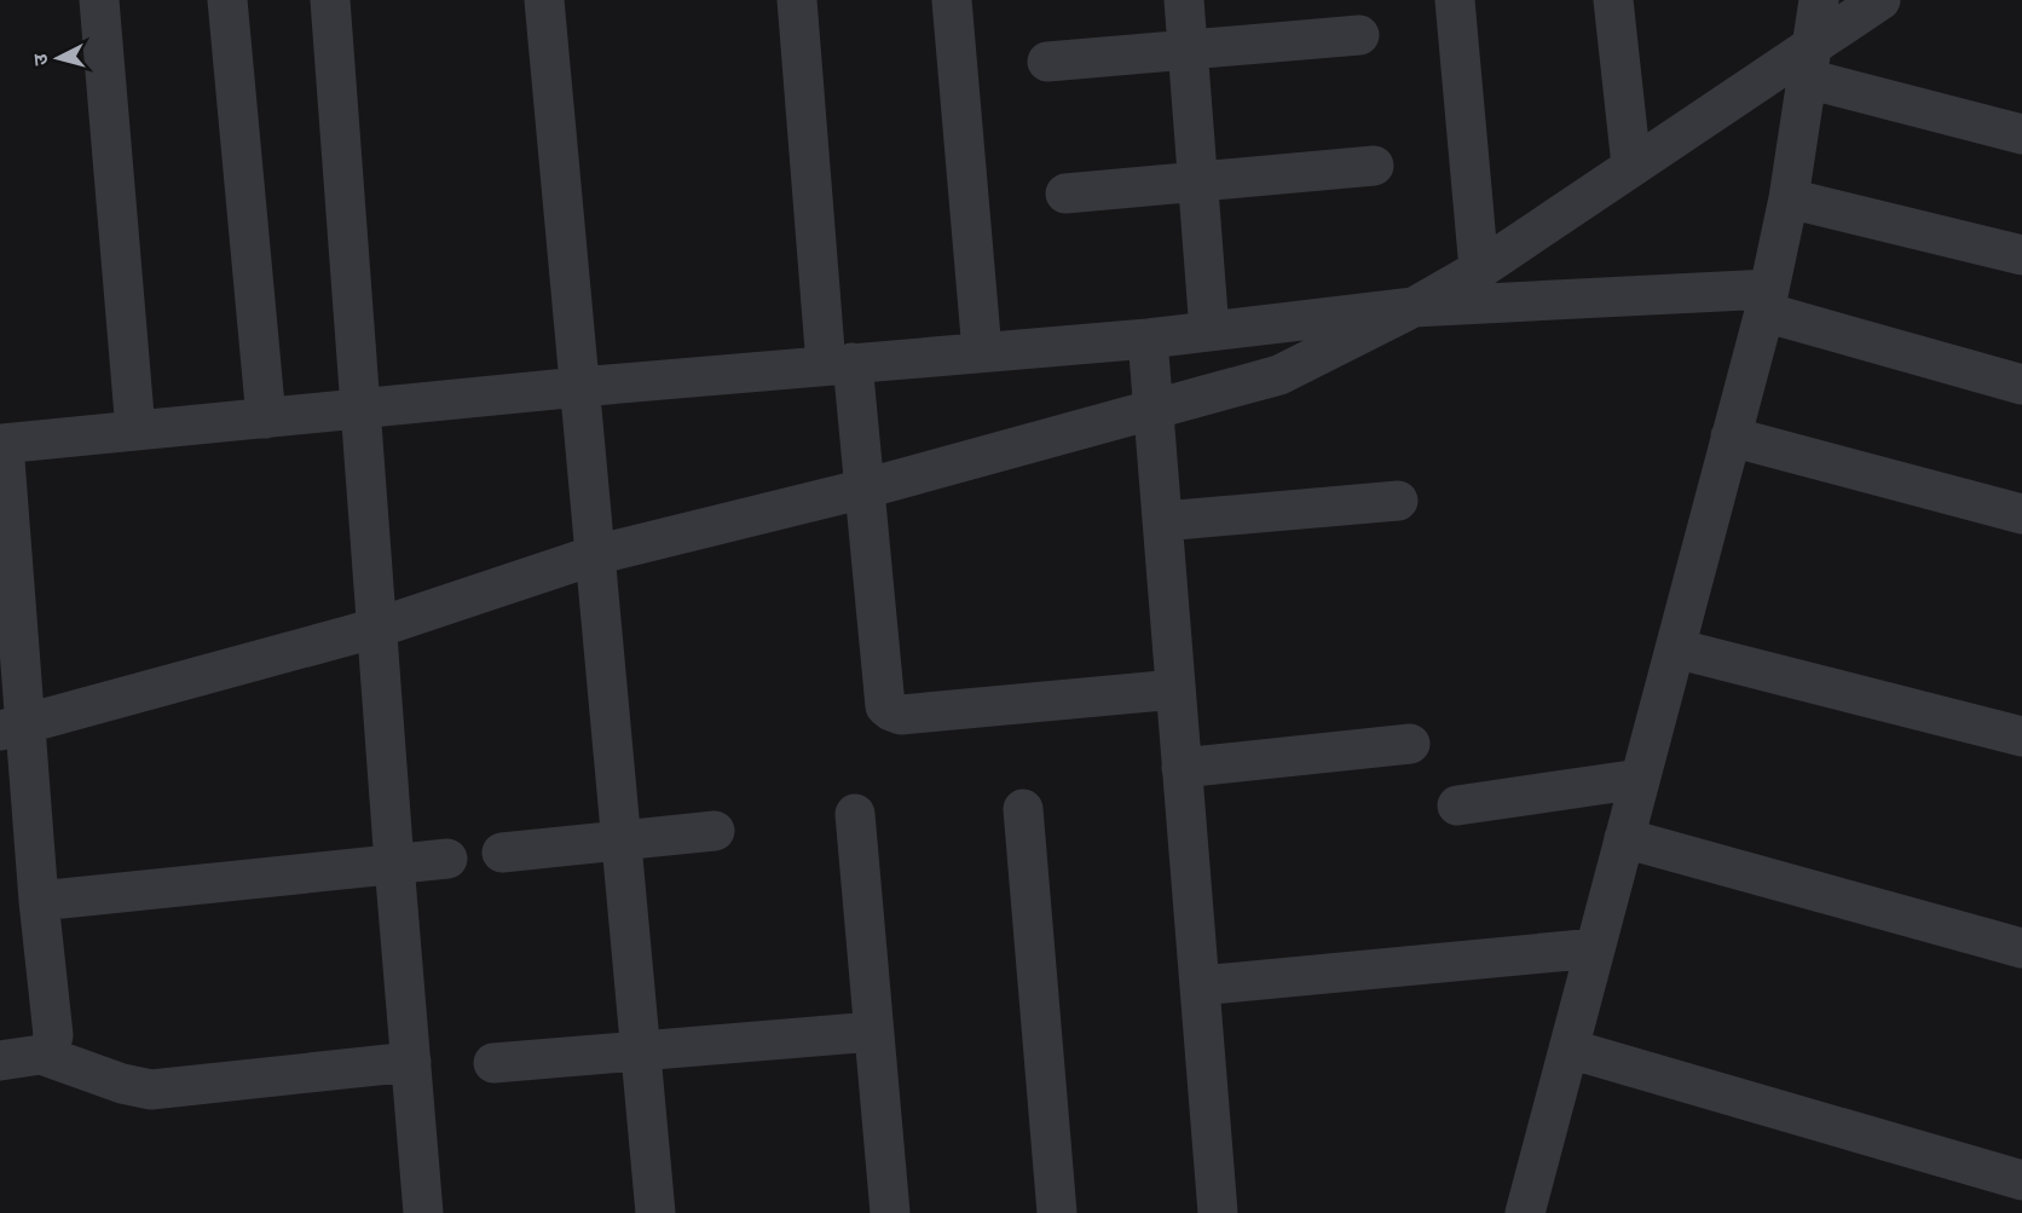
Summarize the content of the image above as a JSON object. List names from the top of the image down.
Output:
{
  "north": "left"
}
